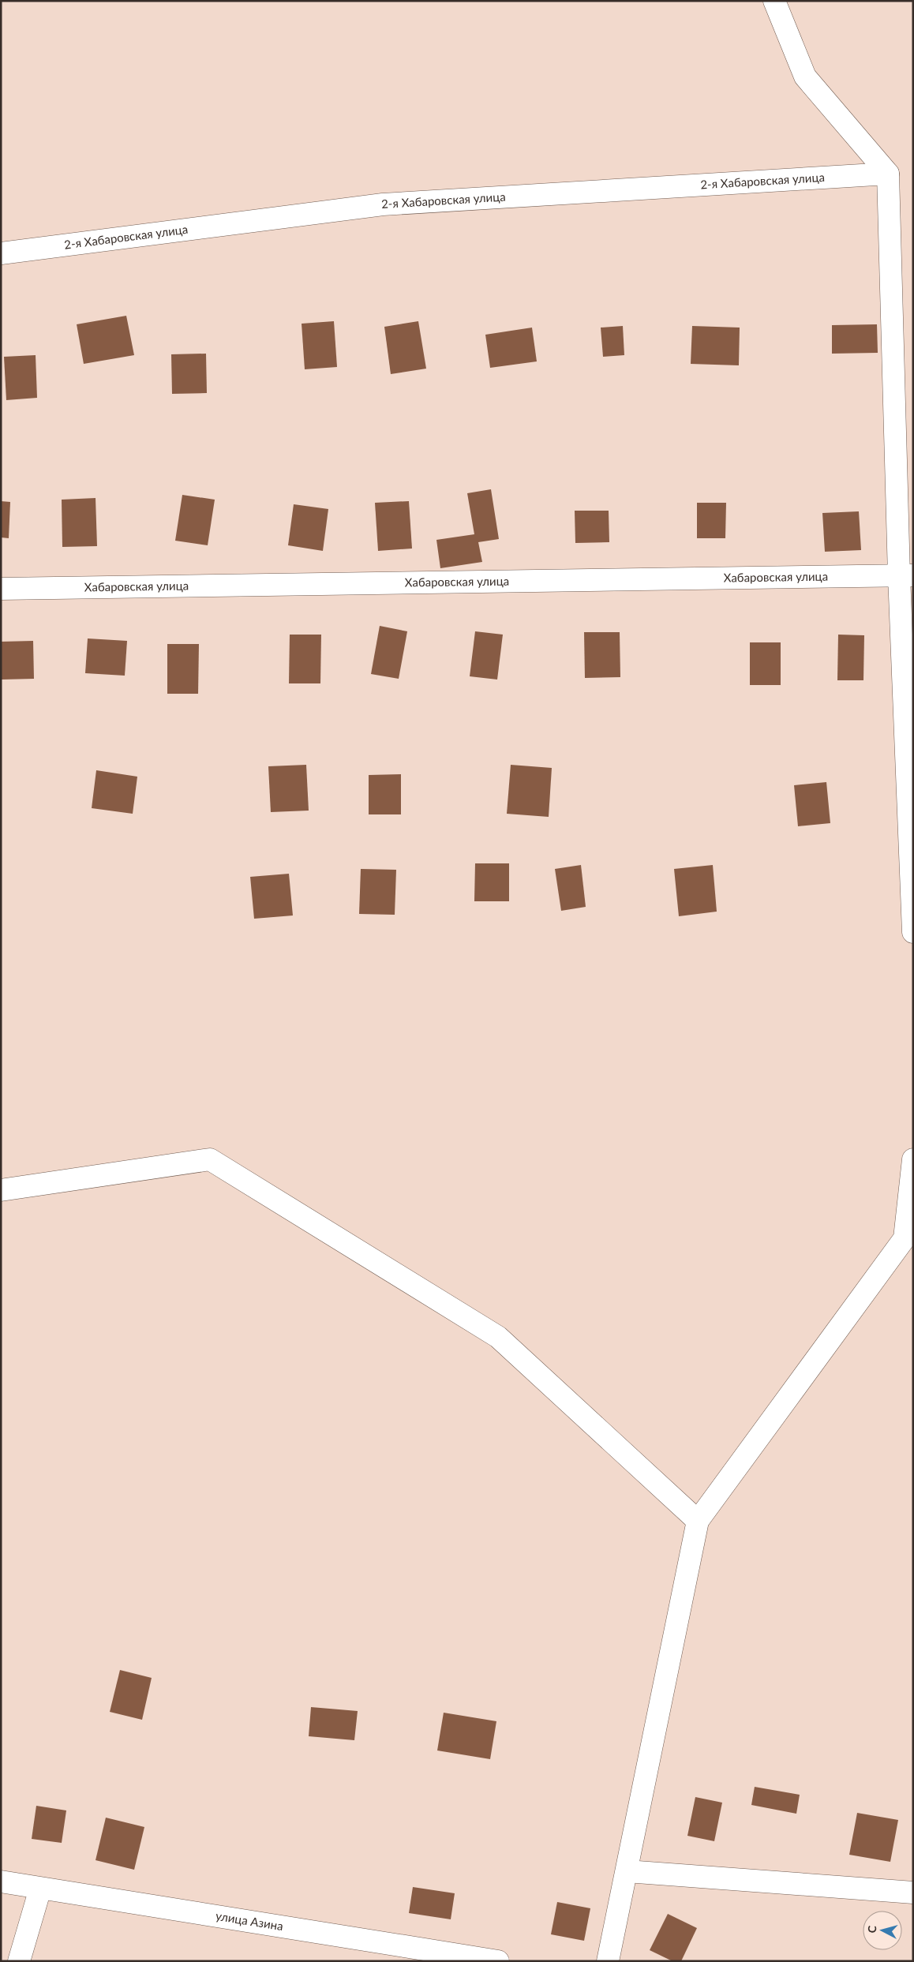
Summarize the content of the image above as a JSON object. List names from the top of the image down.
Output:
{
  "streets": {
    "street": ["2-я Хабаровская улица", "Хабаровская улица", "улица Азина"]
  },
  "north": "left"
}
